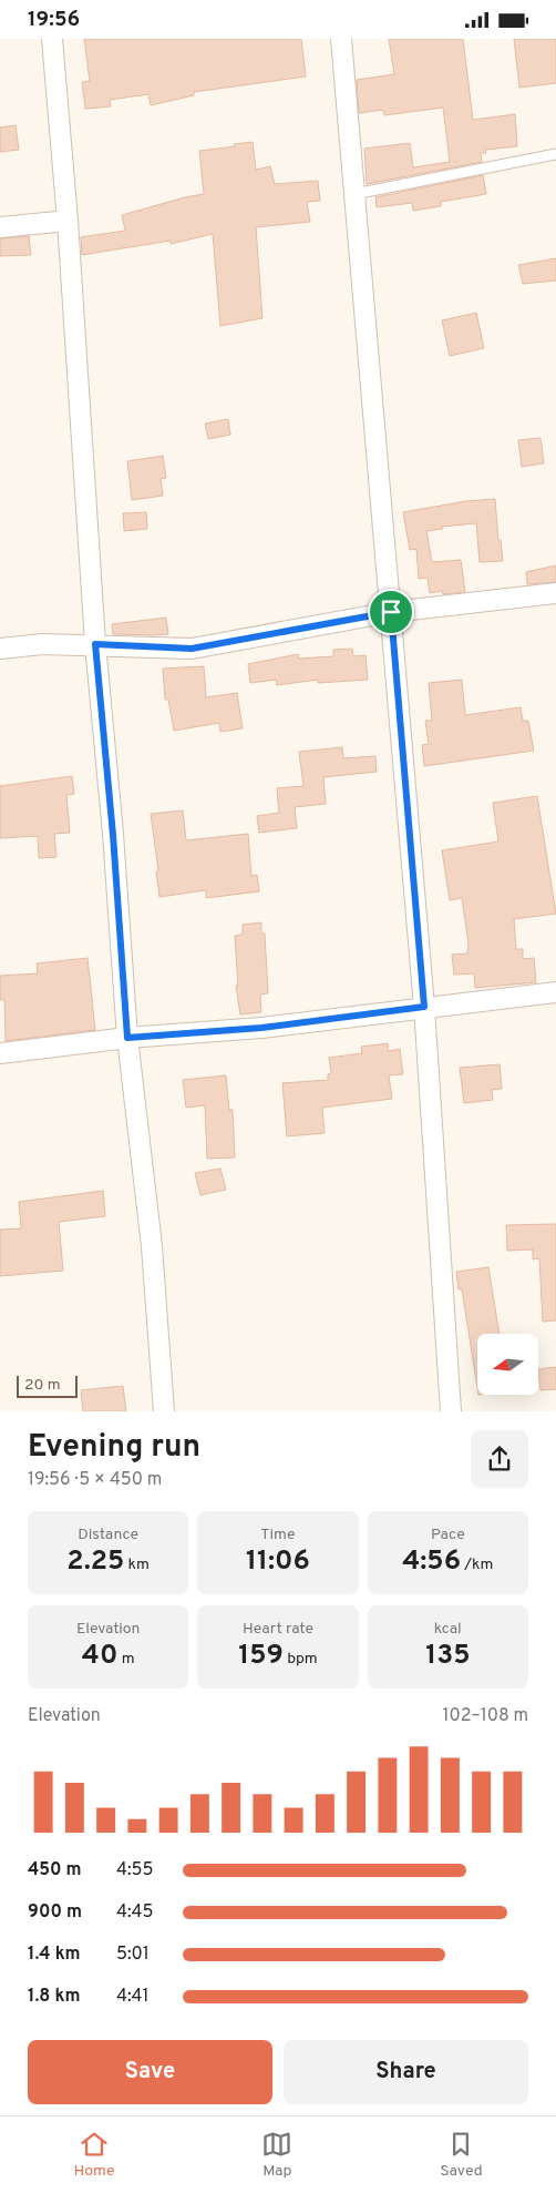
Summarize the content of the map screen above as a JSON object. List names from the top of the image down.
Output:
{
  "scale_bar": "20 m",
  "north": "left",
  "page": {
    "status": "19:56",
    "scale": "20 m",
    "heading": ["Evening run", "19:56 · 5 × 450 m"],
    "stats": [
      ["Distance", "2.25 km"],
      ["Time", "11:06"],
      ["Pace", "4:56 /km"],
      ["Elevation", "40 m"],
      ["Heart rate", "159 bpm"],
      ["kcal", "135"]
    ],
    "chart": ["Elevation", "102–108 m"],
    "list": [
      {
        "name": "450 m",
        "note": "4:55"
      },
      {
        "name": "900 m",
        "note": "4:45"
      },
      {
        "name": "1.4 km",
        "note": "5:01"
      },
      {
        "name": "1.8 km",
        "note": "4:41"
      }
    ],
    "buttons": ["Save", "Share"],
    "tabs": ["Home", "Map", "Saved"]
  }
}
